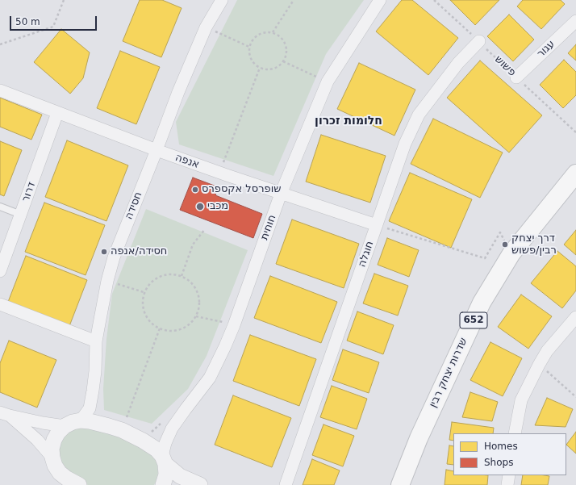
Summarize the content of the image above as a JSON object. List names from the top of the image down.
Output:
{
  "streets": {
    "main road": ["652", "שדרות יצחק רבין"],
    "street": [
      "עגור",
      "אנפה",
      "דרור",
      "חסידה",
      "חוחית",
      "חוגלה"
    ],
    "path": ["פשוש"]
  },
  "crossings": [
    ["עגור", "פשוש"],
    ["פשוש", "חוגלה"],
    ["אנפה", "דרור"],
    ["אנפה", "חסידה"],
    ["אנפה", "חוחית"],
    ["אנפה", "חוגלה"]
  ],
  "districts": ["חלומות זכרון"],
  "places": [
    "שופרסל אקספרס",
    "מכבי",
    "דרך יצחק רבין/פשוש",
    "חסידה/אנפה"
  ],
  "legend": ["Homes", "Shops"],
  "scale_bar": "50 m"
}
